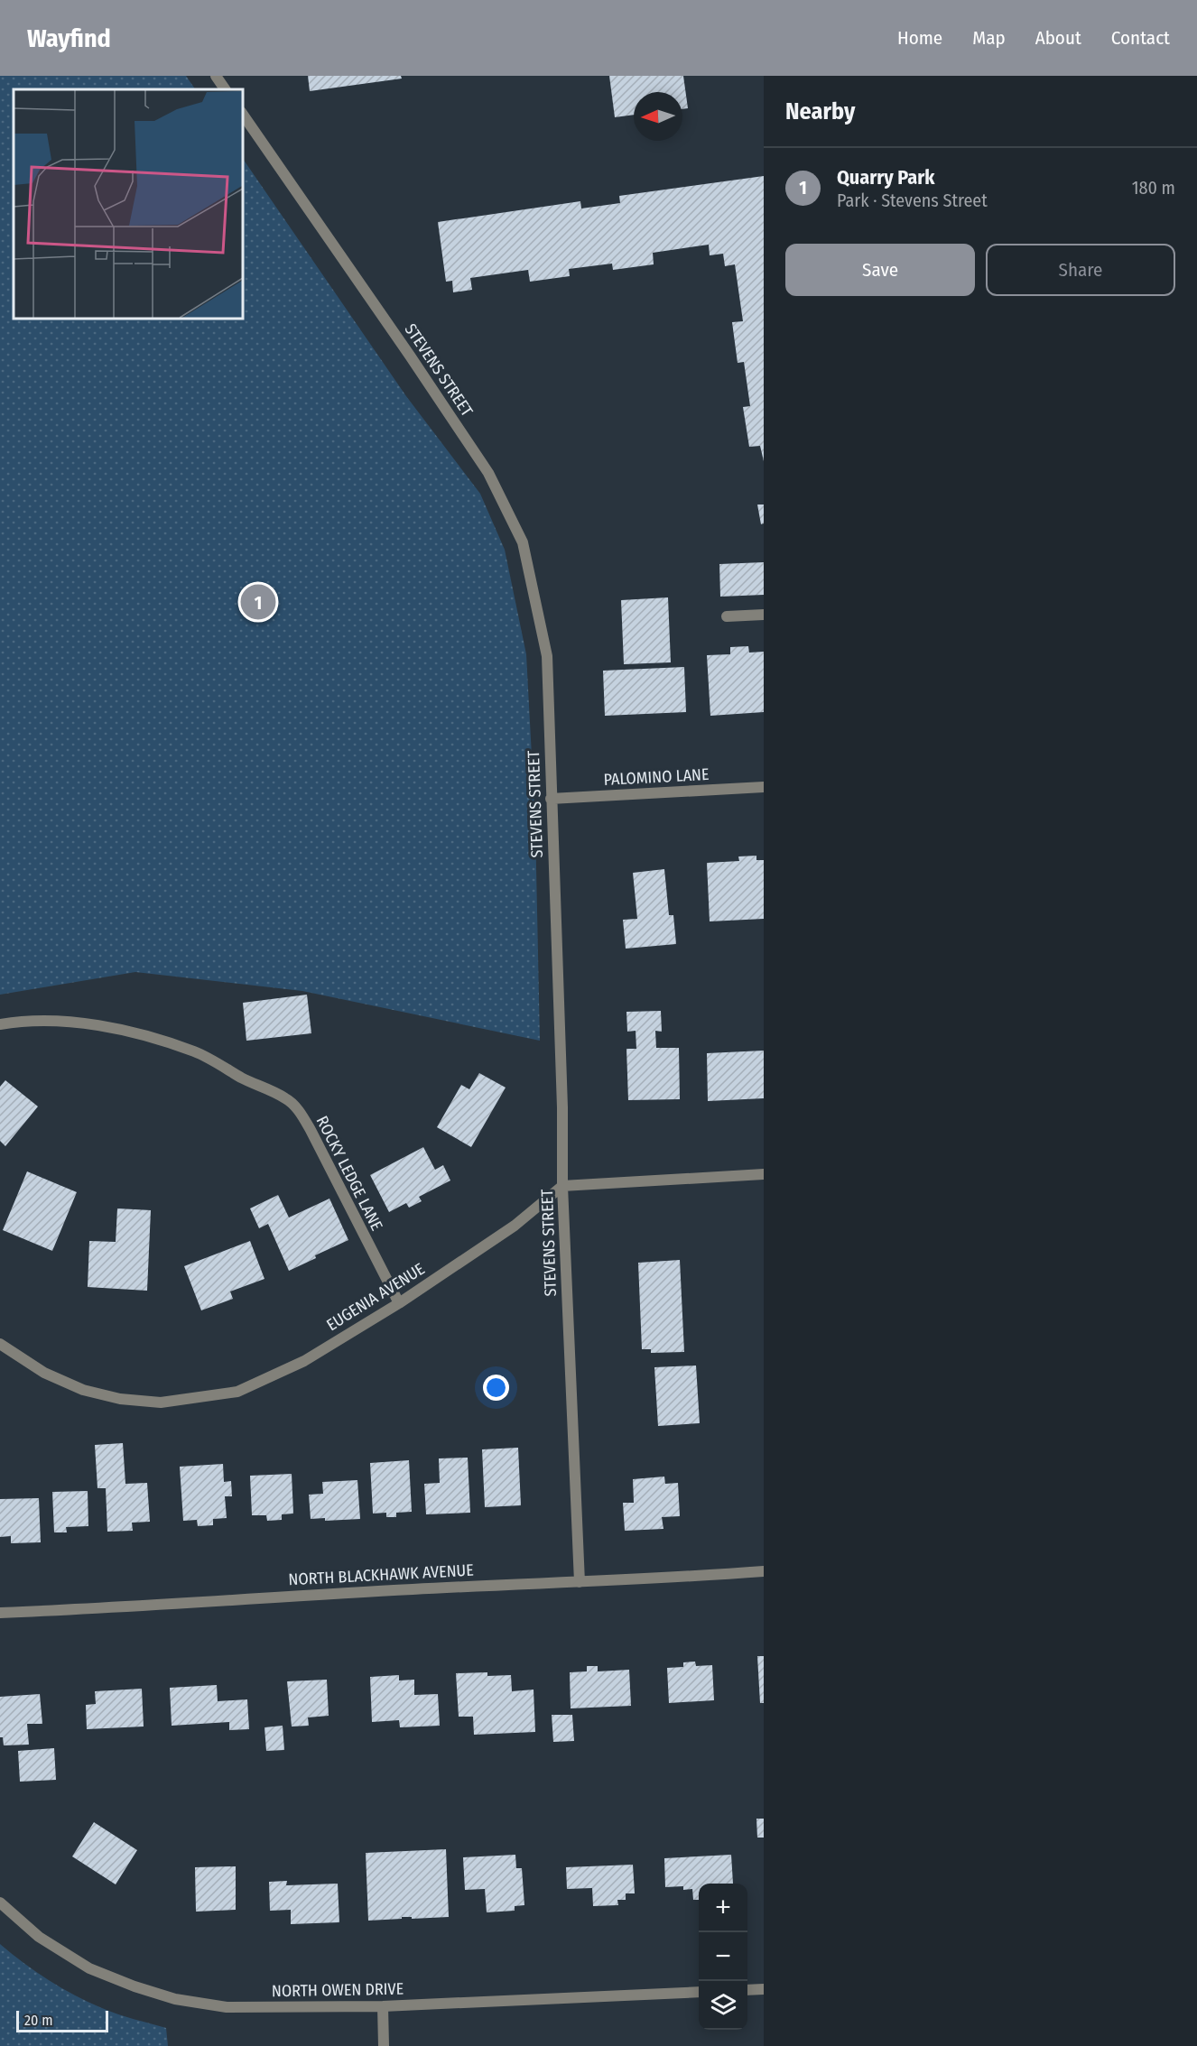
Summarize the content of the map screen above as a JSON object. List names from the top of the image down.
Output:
{
  "streets": {
    "street": [
      "STEVENS STREET",
      "PALOMINO LANE",
      "ROCKY LEDGE LANE",
      "EUGENIA AVENUE",
      "NORTH BLACKHAWK AVENUE",
      "NORTH OWEN DRIVE"
    ]
  },
  "crossings": [
    ["STEVENS STREET", "PALOMINO LANE"],
    ["STEVENS STREET", "EUGENIA AVENUE"],
    ["STEVENS STREET", "NORTH BLACKHAWK AVENUE"],
    ["ROCKY LEDGE LANE", "EUGENIA AVENUE"]
  ],
  "scale_bar": "20 m",
  "north": "left",
  "page": {
    "header": "Wayfind",
    "nav": [
      "Home",
      "Map",
      "About",
      "Contact"
    ],
    "heading": "Nearby",
    "list": [
      {
        "mark": "1",
        "name": "Quarry Park",
        "note": "Park · Stevens Street",
        "value": "180 m"
      }
    ],
    "buttons": ["Save", "Share"],
    "pins": "1",
    "map_buttons": ["+", "−"],
    "scale": "20 m"
  }
}
